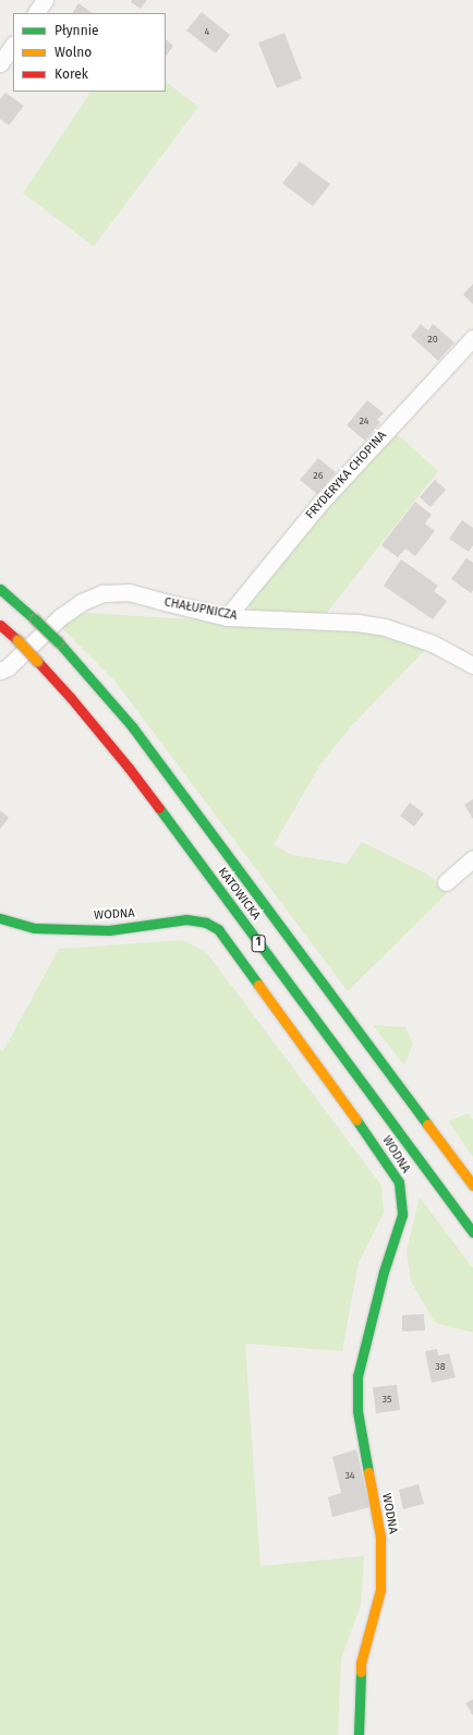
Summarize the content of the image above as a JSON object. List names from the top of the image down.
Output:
{
  "streets": {
    "main road": ["KATOWICKA", "WODNA", "1"],
    "street": ["FRYDERYKA CHOPINA", "CHAŁUPNICZA"]
  },
  "crossings": [
    ["FRYDERYKA CHOPINA", "CHAŁUPNICZA"]
  ],
  "house_numbers": [
    "4",
    "20",
    "24",
    "26",
    "38",
    "35",
    "34"
  ],
  "legend": ["Płynnie", "Wolno", "Korek"]
}
